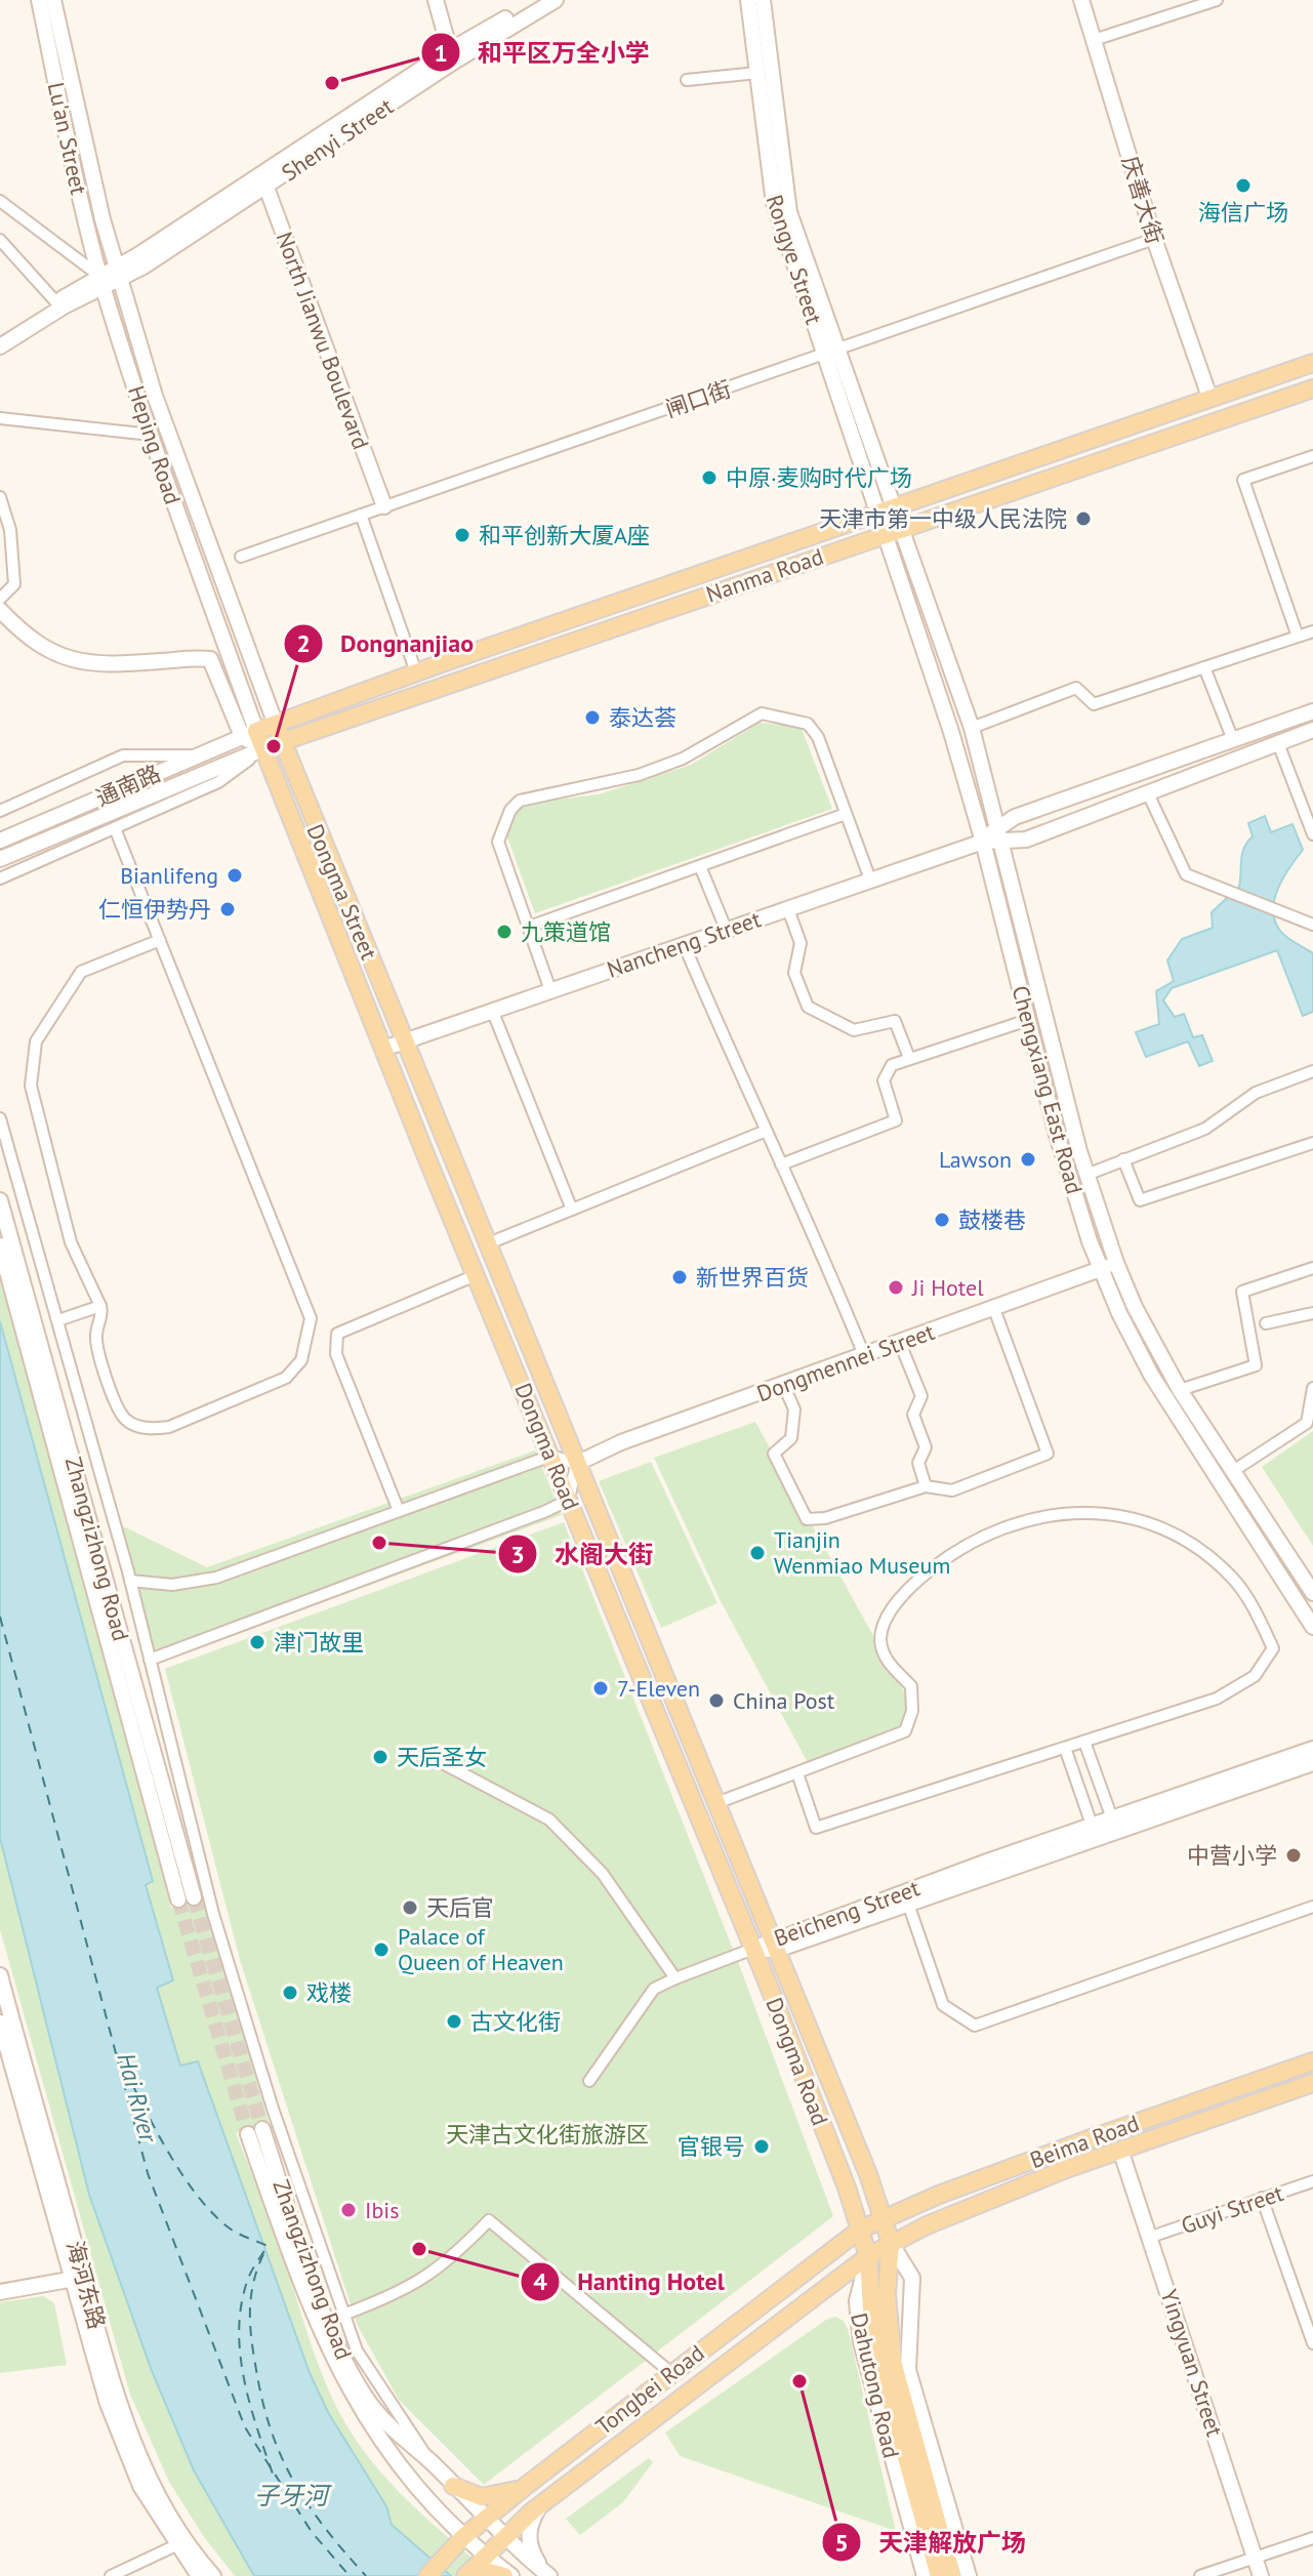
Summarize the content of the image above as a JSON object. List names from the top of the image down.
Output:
{
  "streets": {
    "main road": [
      "Nanma Road",
      "Dongma Street",
      "Dongma Road",
      "Beima Road",
      "Dahutong Road",
      "Tongbei Road"
    ],
    "street": [
      "Lu'an Street",
      "Shenyi Street",
      "庆善大街",
      "Rongye Street",
      "North Jianwu Boulevard",
      "闸口街",
      "Heping Road",
      "通南路",
      "Nancheng Street",
      "Chengxiang East Road",
      "Dongmennei Street",
      "Zhangzizhong Road",
      "Beicheng Street",
      "Guyi Street",
      "海河东路",
      "Yingyuan Street"
    ]
  },
  "crossings": [
    ["Lu'an Street", "Shenyi Street"],
    ["Lu'an Street", "Heping Road"],
    ["Shenyi Street", "North Jianwu Boulevard"],
    ["Shenyi Street", "Heping Road"],
    ["庆善大街", "闸口街"],
    ["庆善大街", "Nanma Road"],
    ["Rongye Street", "闸口街"],
    ["Rongye Street", "Nanma Road"],
    ["Rongye Street", "Chengxiang East Road"],
    ["North Jianwu Boulevard", "闸口街"],
    ["Heping Road", "Nanma Road"],
    ["Heping Road", "通南路"],
    ["Heping Road", "Dongma Road"],
    ["Nanma Road", "通南路"],
    ["Nanma Road", "Dongma Street"],
    ["Nanma Road", "Chengxiang East Road"],
    ["Nanma Road", "Dongma Road"],
    ["通南路", "Dongma Road"],
    ["Dongma Street", "Nancheng Street"],
    ["Dongma Street", "Dongma Road"],
    ["Nancheng Street", "Chengxiang East Road"],
    ["Nancheng Street", "Dongma Road"],
    ["Chengxiang East Road", "Dongmennei Street"],
    ["Dongmennei Street", "Dongma Road"],
    ["Dongma Road", "Beicheng Street"],
    ["Dongma Road", "Beima Road"],
    ["Dongma Road", "Dahutong Road"],
    ["Dongma Road", "Tongbei Road"],
    ["Zhangzizhong Road", "Tongbei Road"],
    ["Beima Road", "Yingyuan Street"],
    ["Beima Road", "Dahutong Road"],
    ["Beima Road", "Tongbei Road"],
    ["Guyi Street", "Yingyuan Street"],
    ["Dahutong Road", "Tongbei Road"]
  ],
  "water": ["Hai River", "子牙河"],
  "parks": ["天津古文化街旅游区"],
  "places": [
    "和平区万全小学",
    "海信广场",
    "中原·麦购时代广场",
    "天津市第一中级人民法院",
    "和平创新大厦A座",
    "泰达荟",
    "Dongnanjiao",
    "Bianlifeng",
    "仁恒伊势丹",
    "九策道馆",
    "Lawson",
    "鼓楼巷",
    "新世界百货",
    "Ji Hotel",
    "水阁大街",
    "Tianjin Wenmiao Museum",
    "津门故里",
    "7-Eleven",
    "China Post",
    "天后圣女",
    "中营小学",
    "天后官",
    "Palace of Queen of Heaven",
    "戏楼",
    "古文化街",
    "官银号",
    "Ibis",
    "Hanting Hotel",
    "天津解放广场"
  ]
}
